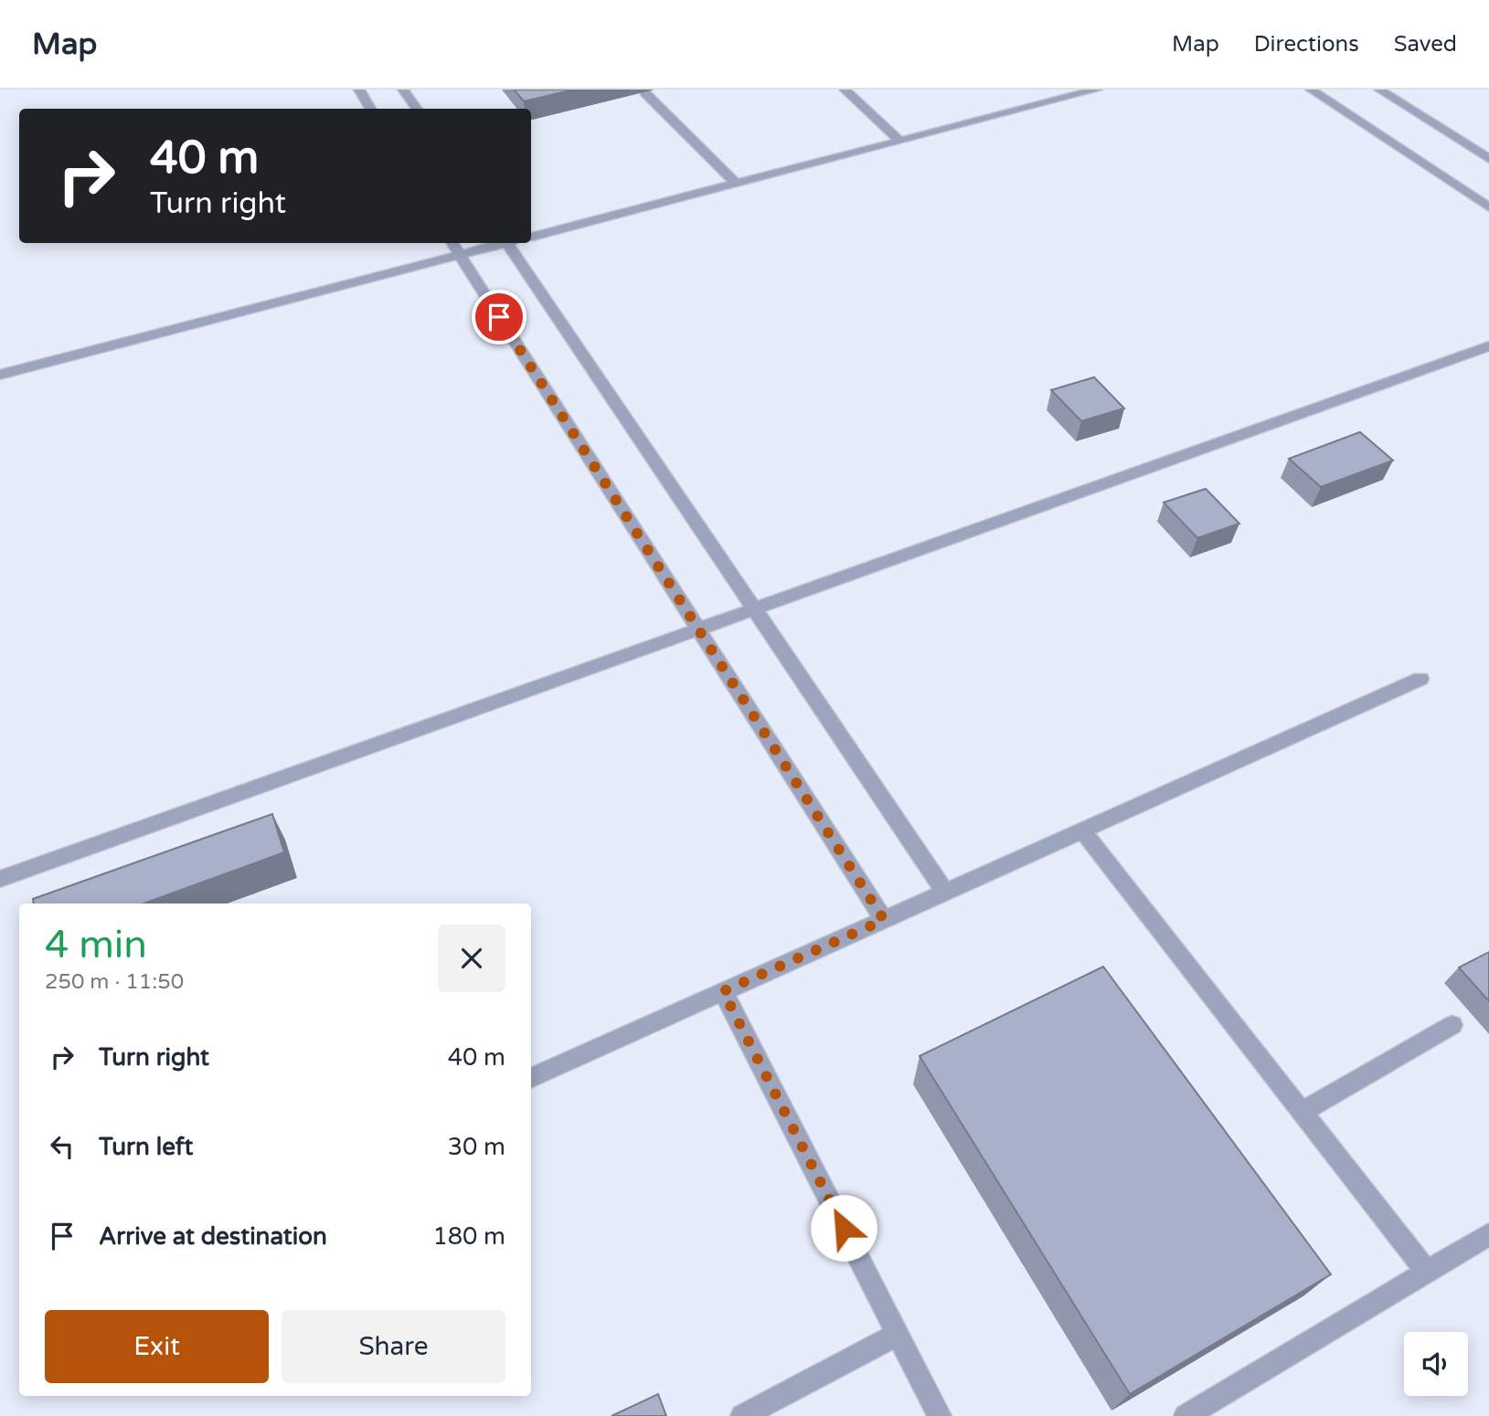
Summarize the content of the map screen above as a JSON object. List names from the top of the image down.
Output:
{
  "page": {
    "header": "Map",
    "nav": ["Map", "Directions", "Saved"],
    "turn": ["40 m", "Turn right"],
    "heading": ["4 min", "250 m · 11:50"],
    "list": [
      {
        "name": "Turn right",
        "value": "40 m"
      },
      {
        "name": "Turn left",
        "value": "30 m"
      },
      {
        "name": "Arrive at destination",
        "value": "180 m"
      }
    ],
    "buttons": ["Exit", "Share"]
  }
}
